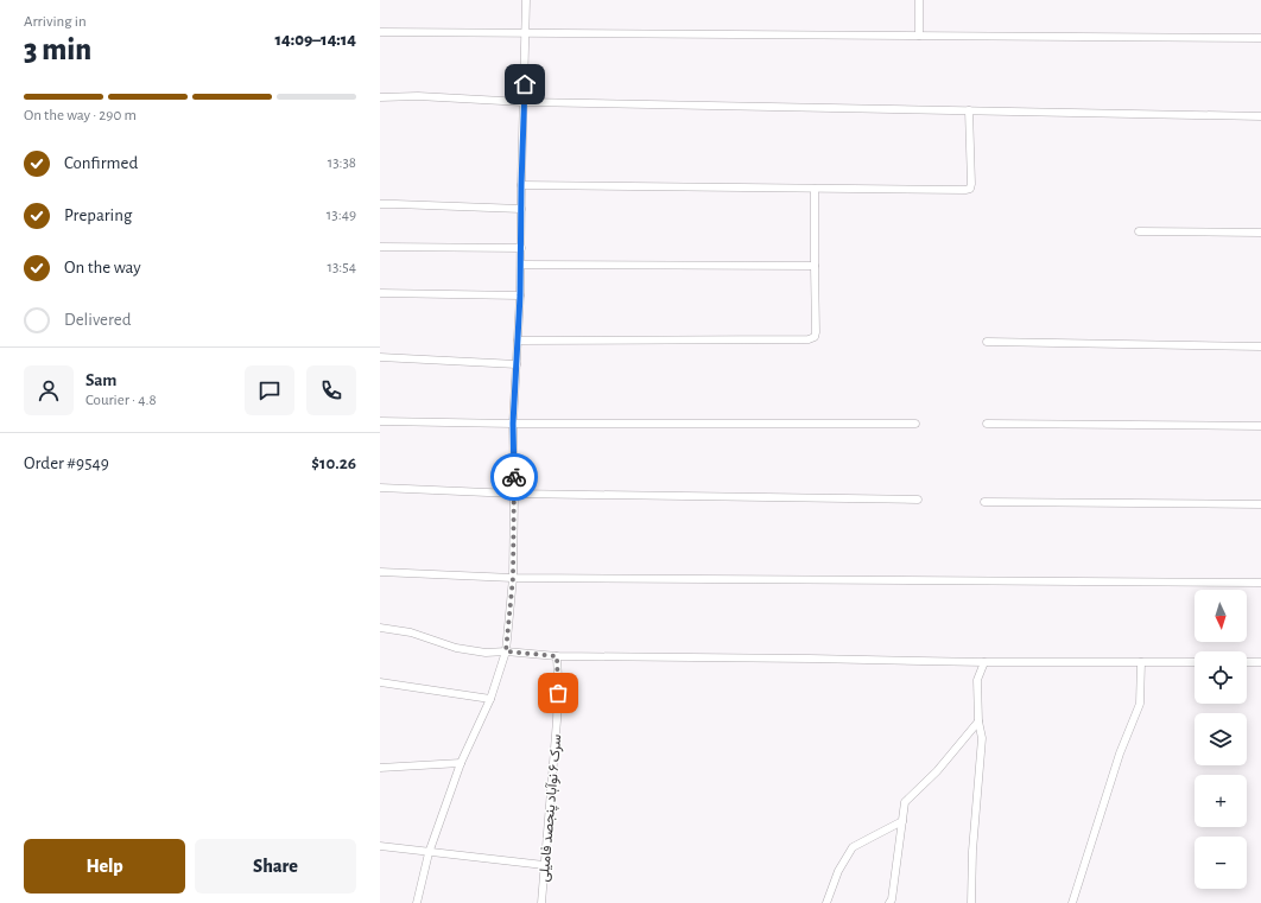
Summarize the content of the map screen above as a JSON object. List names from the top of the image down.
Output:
{
  "streets": {
    "street": ["سرک ۶ نوآباد پنجصد فامیلی"]
  },
  "north": "bottom",
  "page": {
    "heading": ["3 min", "Arriving in", "14:09–14:14"],
    "panel": [
      "Sam",
      "Courier · 4.8",
      "Order #9549",
      "$10.26"
    ],
    "bar": "On the way · 290 m",
    "list": [
      ["Confirmed", "13:38"],
      ["Preparing", "13:49"],
      ["On the way", "13:54"],
      "Delivered"
    ],
    "map_buttons": ["+", "−"],
    "buttons": ["Help", "Share"]
  }
}
